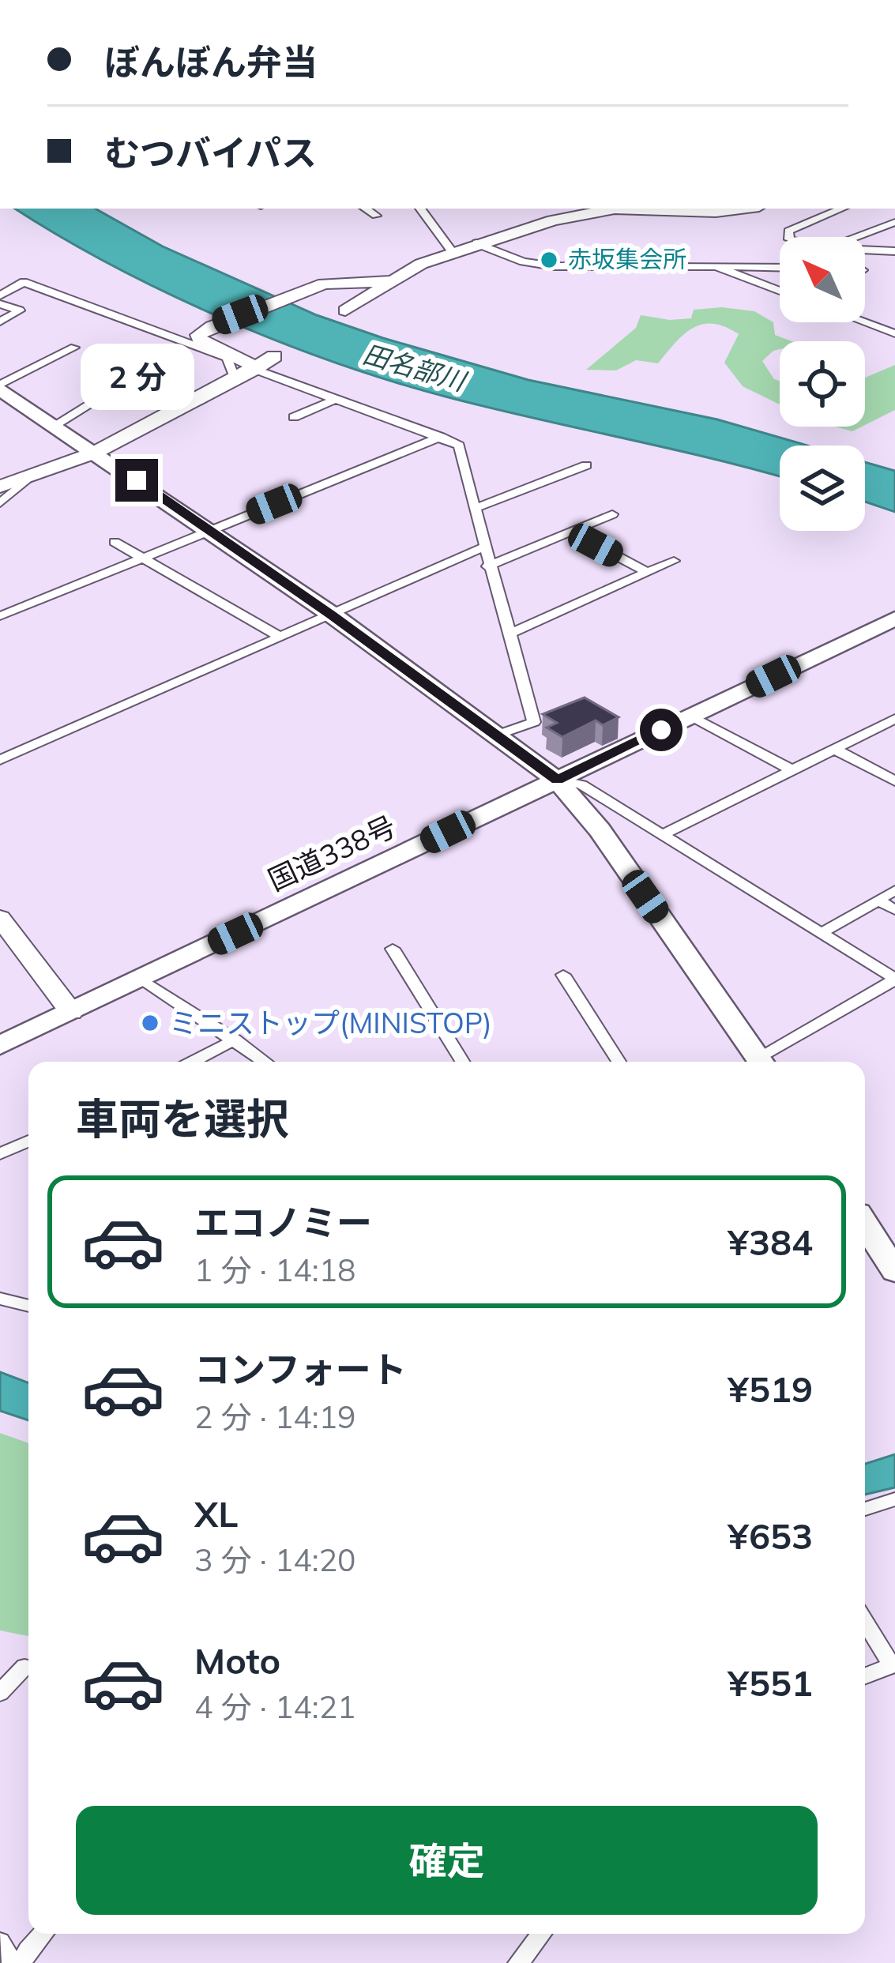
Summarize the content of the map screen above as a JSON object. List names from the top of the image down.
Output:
{
  "streets": {
    "highway": ["国道338号"]
  },
  "water": ["田名部川"],
  "places": ["赤坂集会所", "ミニストップ(MINISTOP)"],
  "north": "top left",
  "page": {
    "banner": ["ぼんぼん弁当", "むつバイパス"],
    "bubble": "2 分",
    "heading": "車両を選択",
    "list": [
      {
        "name": "エコノミー",
        "note": "1 分 · 14:18",
        "value": "¥384"
      },
      {
        "name": "コンフォート",
        "note": "2 分 · 14:19",
        "value": "¥519"
      },
      {
        "name": "XL",
        "note": "3 分 · 14:20",
        "value": "¥653"
      },
      {
        "name": "Moto",
        "note": "4 分 · 14:21",
        "value": "¥551"
      }
    ],
    "buttons": "確定"
  }
}
